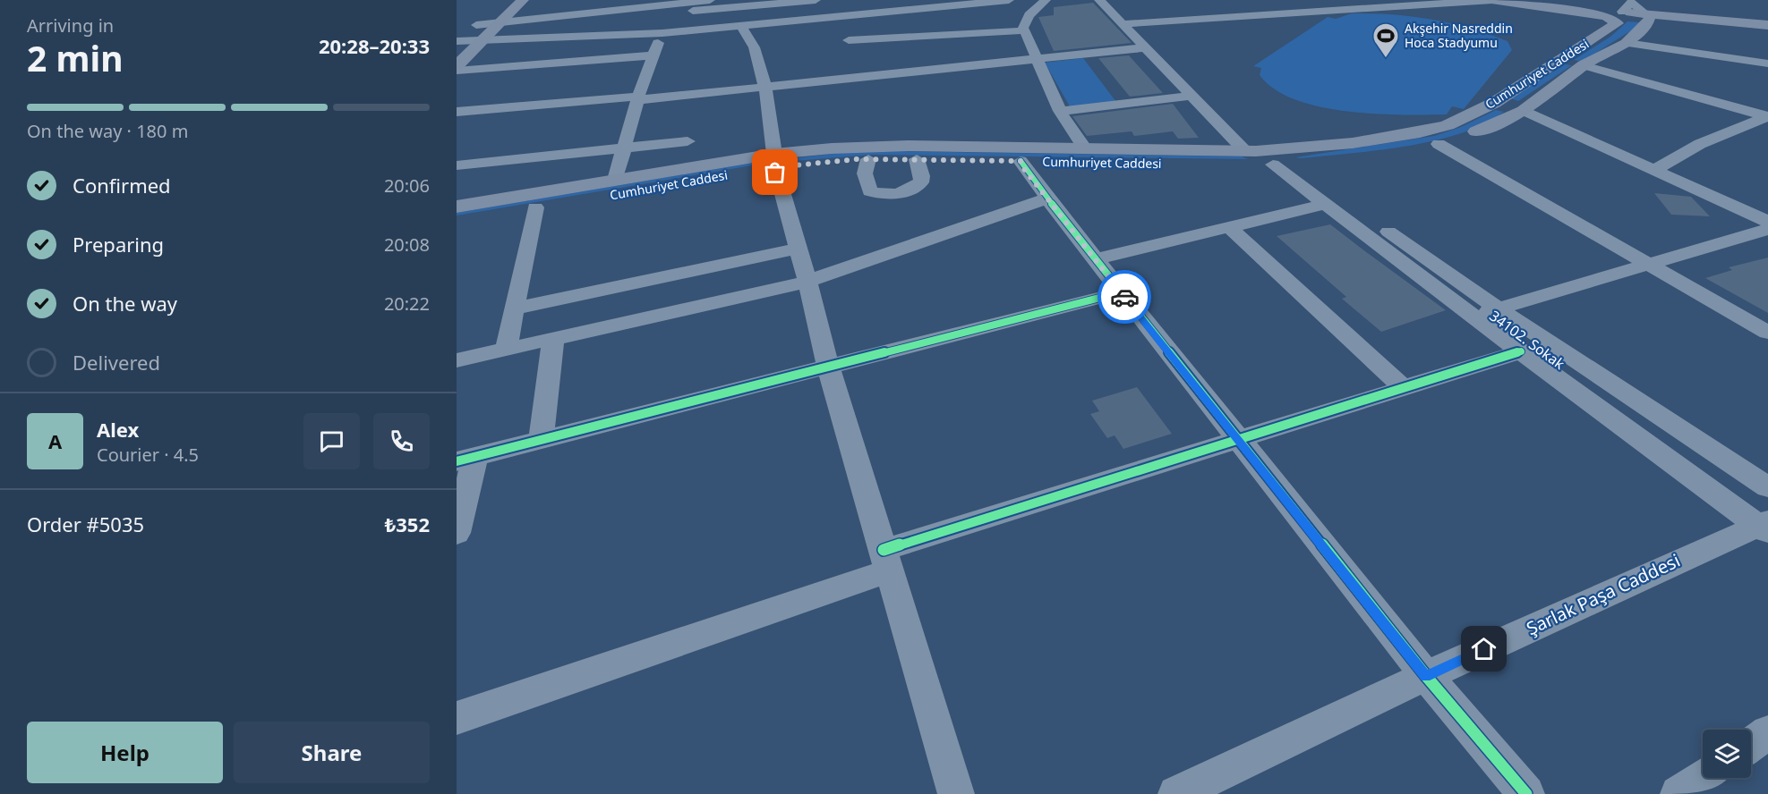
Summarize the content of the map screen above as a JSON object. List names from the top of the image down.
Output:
{
  "streets": {
    "main road": ["Cumhuriyet Caddesi"],
    "street": ["34102. Sokak", "Şarlak Paşa Caddesi"]
  },
  "crossings": [
    ["Cumhuriyet Caddesi", "34102. Sokak"],
    ["34102. Sokak", "Şarlak Paşa Caddesi"]
  ],
  "places": {
    "sports": ["Akşehir Nasreddin Hoca Stadyumu"]
  },
  "page": {
    "heading": ["2 min", "Arriving in", "20:28–20:33"],
    "panel": [
      "Alex",
      "Courier · 4.5",
      "Order #5035",
      "₺352"
    ],
    "bar": "On the way · 180 m",
    "list": [
      ["Confirmed", "20:06"],
      ["Preparing", "20:08"],
      ["On the way", "20:22"],
      "Delivered"
    ],
    "round": "A",
    "buttons": ["Help", "Share"]
  }
}
